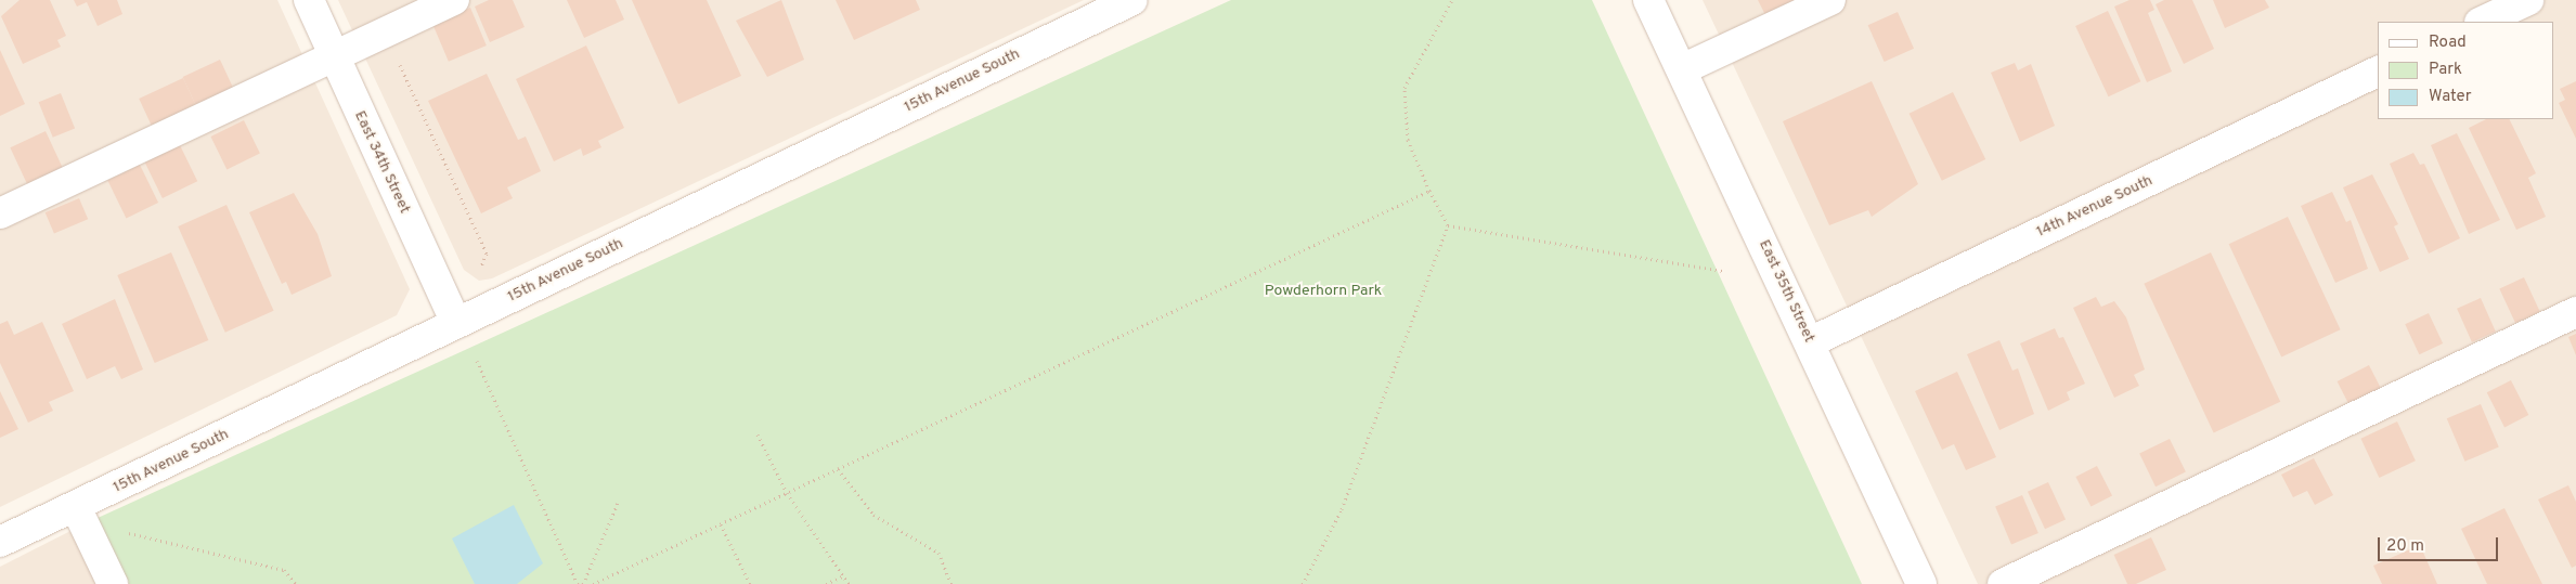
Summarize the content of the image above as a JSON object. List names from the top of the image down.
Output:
{
  "streets": {
    "street": [
      "15th Avenue South",
      "East 34th Street",
      "14th Avenue South",
      "East 35th Street"
    ]
  },
  "crossings": [
    ["15th Avenue South", "East 34th Street"],
    ["14th Avenue South", "East 35th Street"]
  ],
  "parks": ["Powderhorn Park"],
  "legend": ["Road", "Park", "Water"],
  "scale_bar": "20 m"
}
